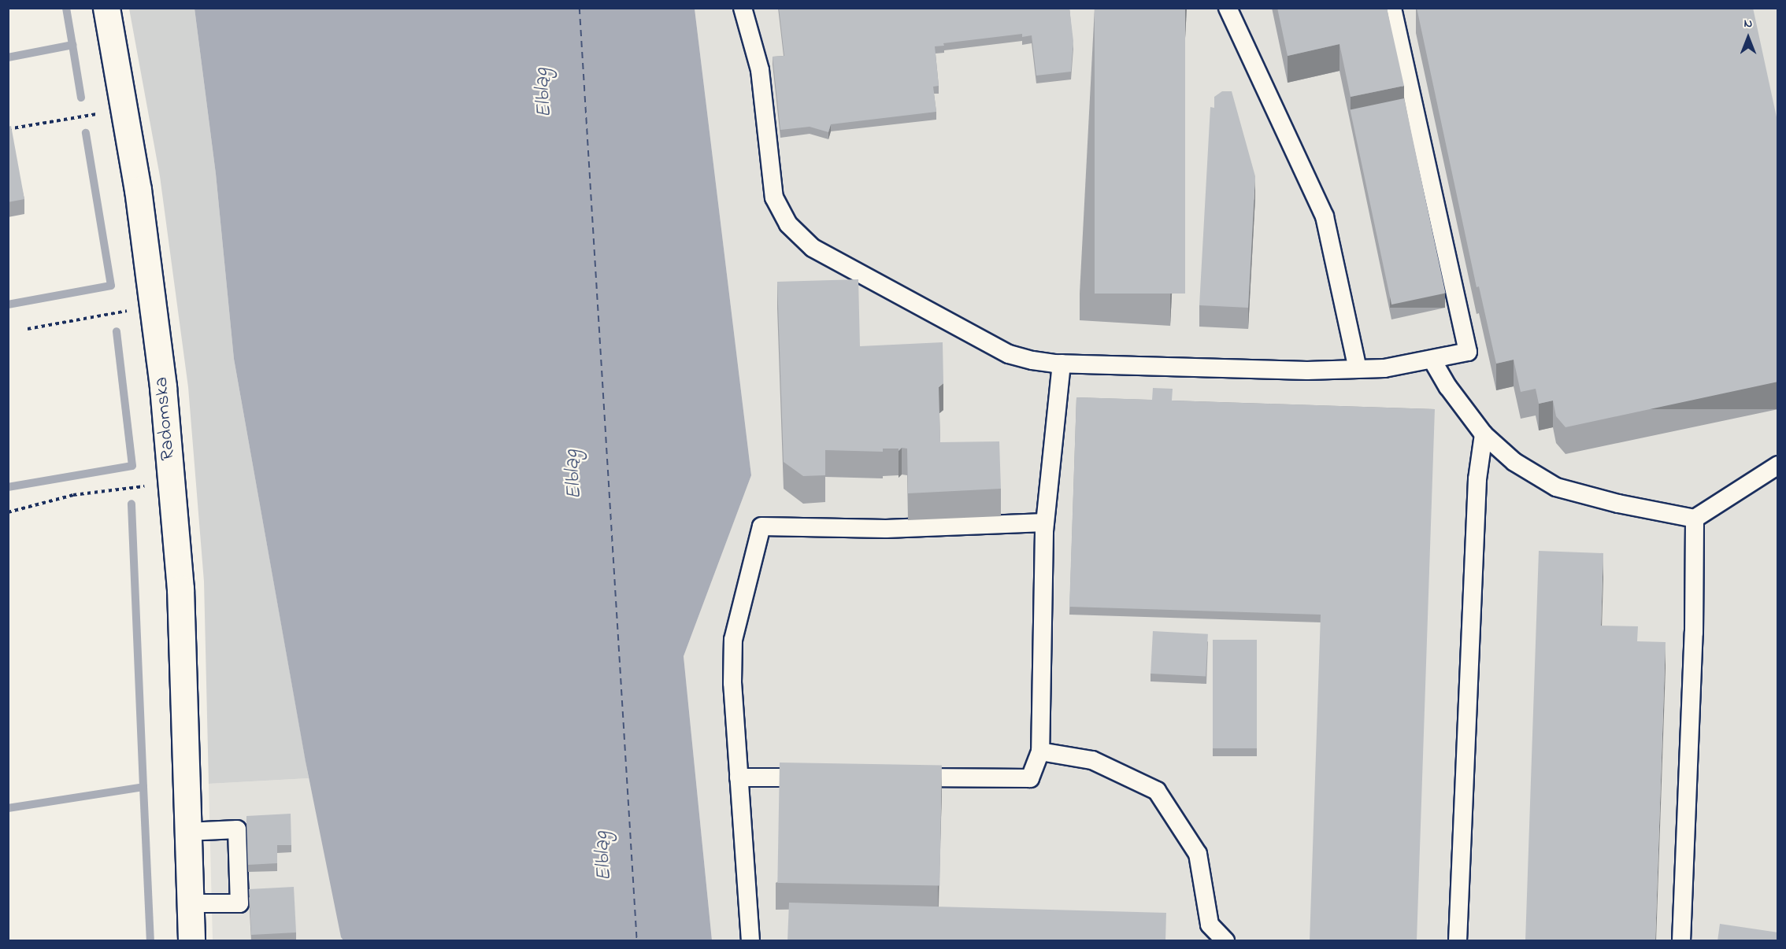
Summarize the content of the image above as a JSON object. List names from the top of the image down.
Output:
{
  "streets": {
    "street": ["Radomska"]
  },
  "water": ["Elbląg"],
  "north": "top"
}
